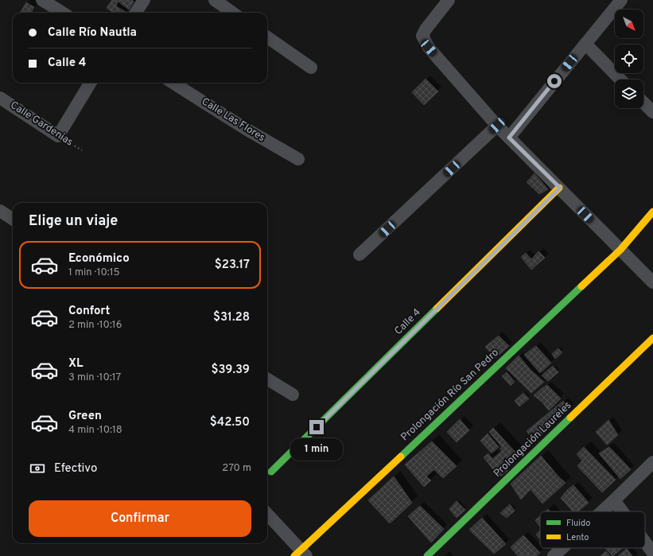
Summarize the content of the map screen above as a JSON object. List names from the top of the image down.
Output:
{
  "streets": {
    "street": [
      "Calle Las Flores",
      "Calle Gardenias",
      "Calle 4",
      "Prolongación Río San Pedro",
      "Prolongación Laureles"
    ]
  },
  "legend": ["Fluido", "Lento"],
  "north": "bottom right",
  "page": {
    "banner": ["Calle Río Nautla", "Calle 4"],
    "heading": "Elige un viaje",
    "list": [
      {
        "name": "Económico",
        "note": "1 min · 10:15",
        "value": "$23.17"
      },
      {
        "name": "Confort",
        "note": "2 min · 10:16",
        "value": "$31.28"
      },
      {
        "name": "XL",
        "note": "3 min · 10:17",
        "value": "$39.39"
      },
      {
        "name": "Green",
        "note": "4 min · 10:18",
        "value": "$42.50"
      }
    ],
    "bubble": "1 min",
    "pay": ["Efectivo", "270 m"],
    "buttons": "Confirmar"
  }
}
